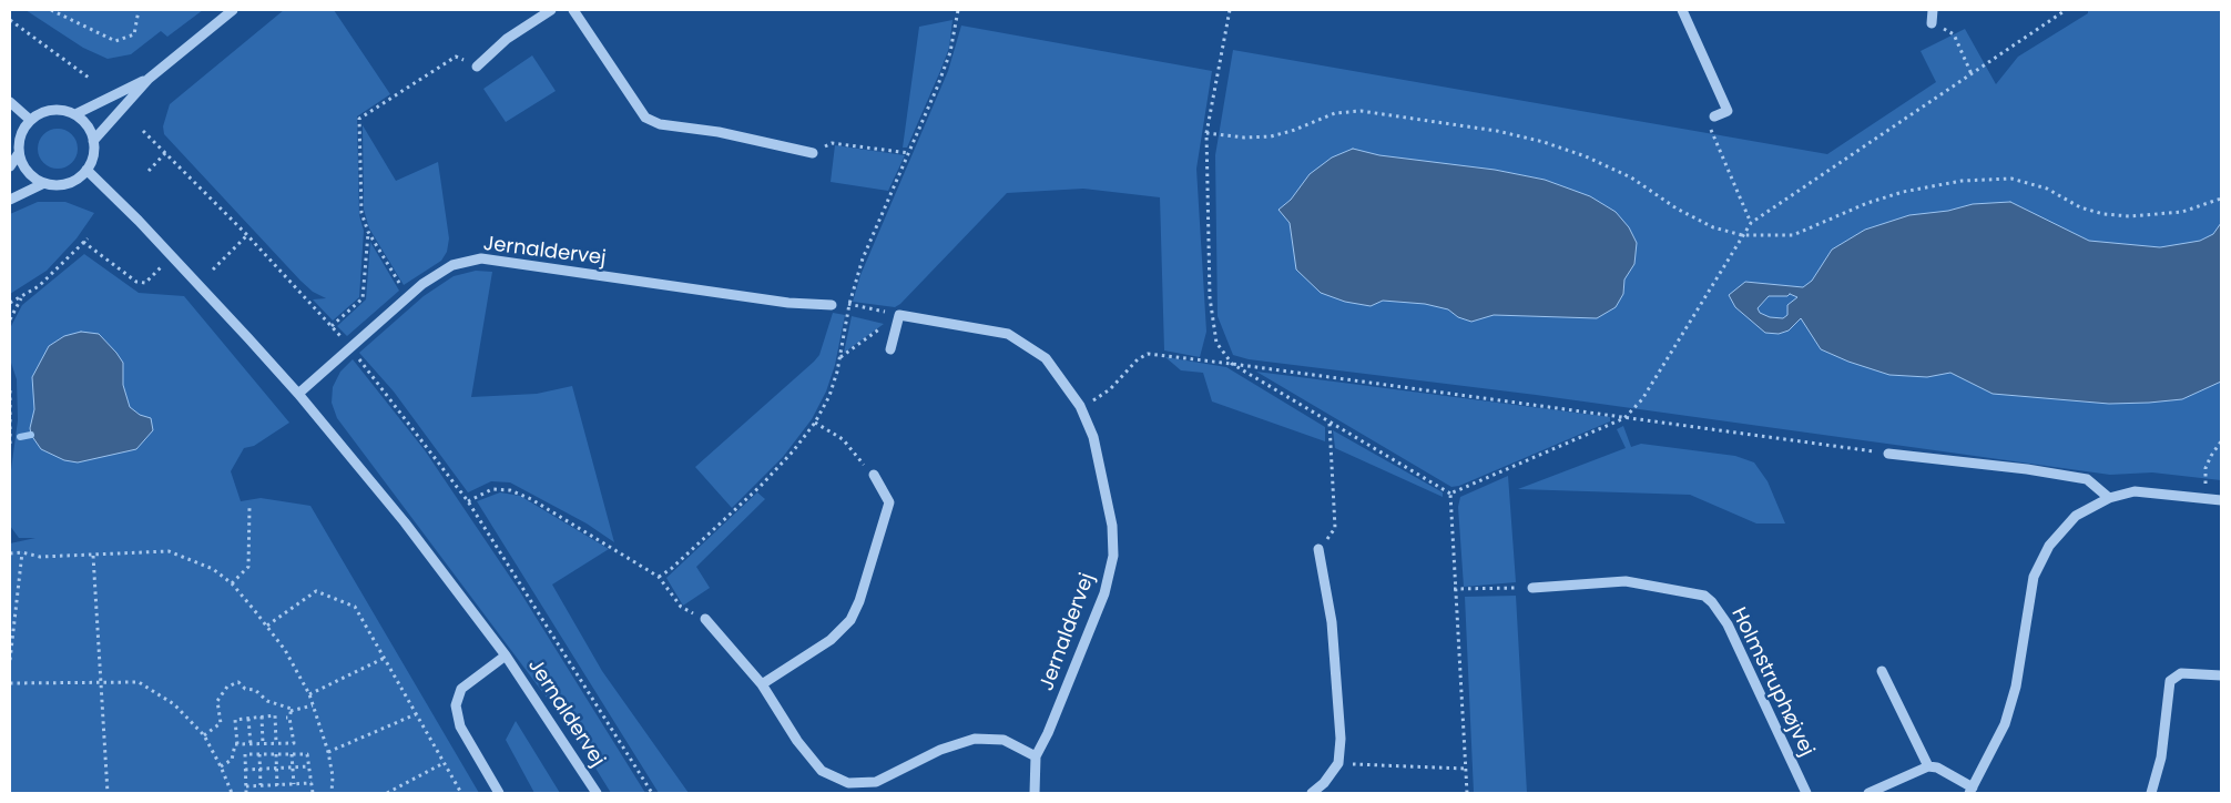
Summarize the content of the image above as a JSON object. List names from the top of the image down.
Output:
{
  "streets": {
    "street": ["Jernaldervej", "Holmstruphøjvej"]
  }
}
